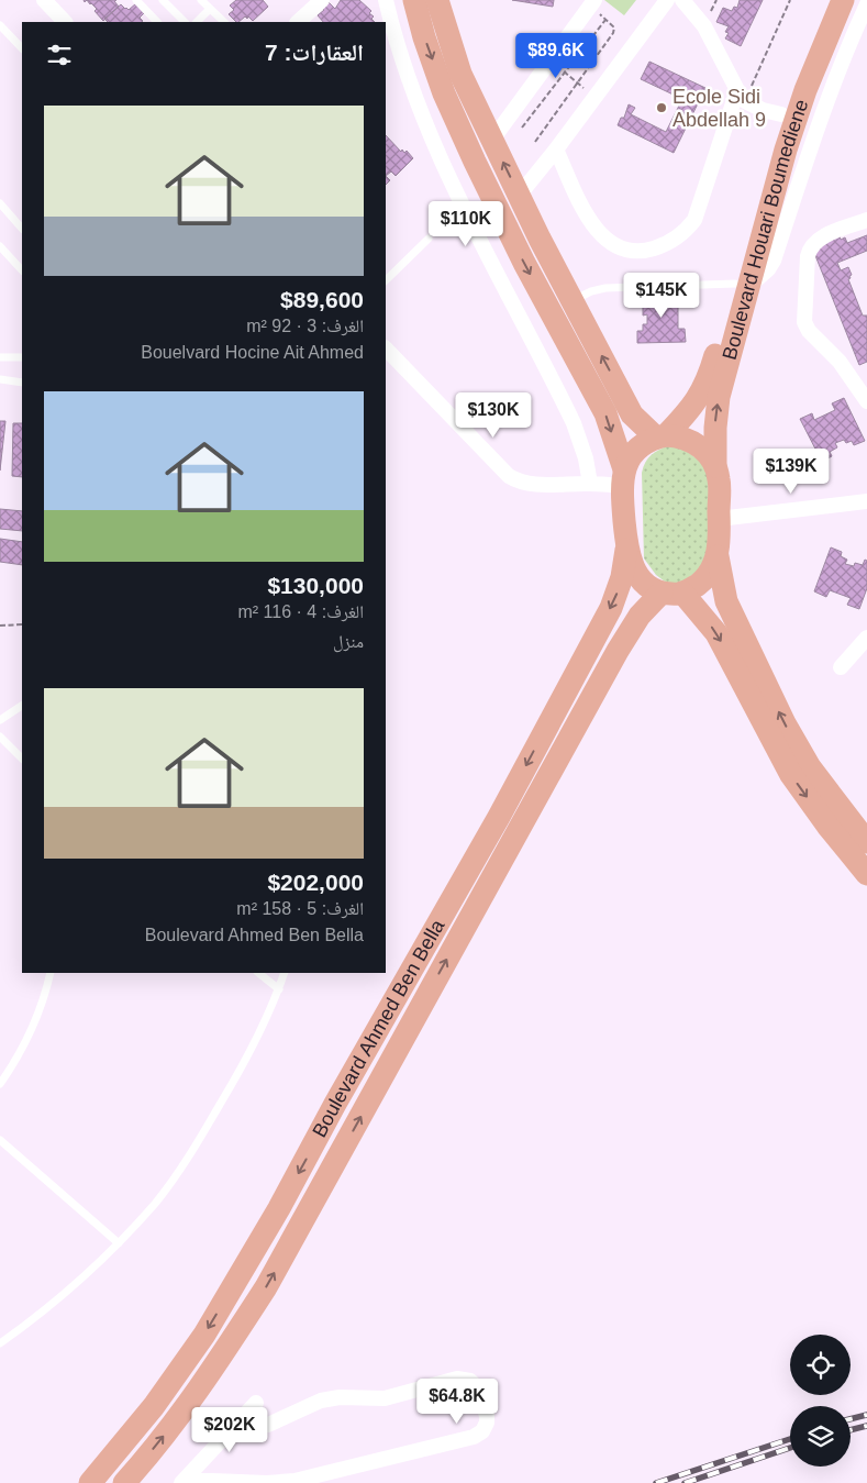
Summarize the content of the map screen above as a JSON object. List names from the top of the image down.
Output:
{
  "streets": {
    "main road": ["Boulevard Houari Boumediene", "Boulevard Ahmed Ben Bella"]
  },
  "crossings": [
    ["Boulevard Houari Boumediene", "Boulevard Ahmed Ben Bella"]
  ],
  "places": ["Ecole Sidi Abdellah 9"],
  "page": {
    "heading": "العقارات: 7",
    "price": [
      "$89.6K",
      "$110K",
      "$145K",
      "$130K",
      "$139K",
      "$64.8K",
      "$202K"
    ],
    "list": [
      {
        "name": "$89,600",
        "note": "الغرف: 3 · 92 m² · Bouelvard Hocine Ait Ahmed"
      },
      {
        "name": "$130,000",
        "note": "الغرف: 4 · 116 m² · منزل"
      },
      {
        "name": "$202,000",
        "note": "الغرف: 5 · 158 m² · Boulevard Ahmed Ben Bella"
      }
    ]
  }
}
